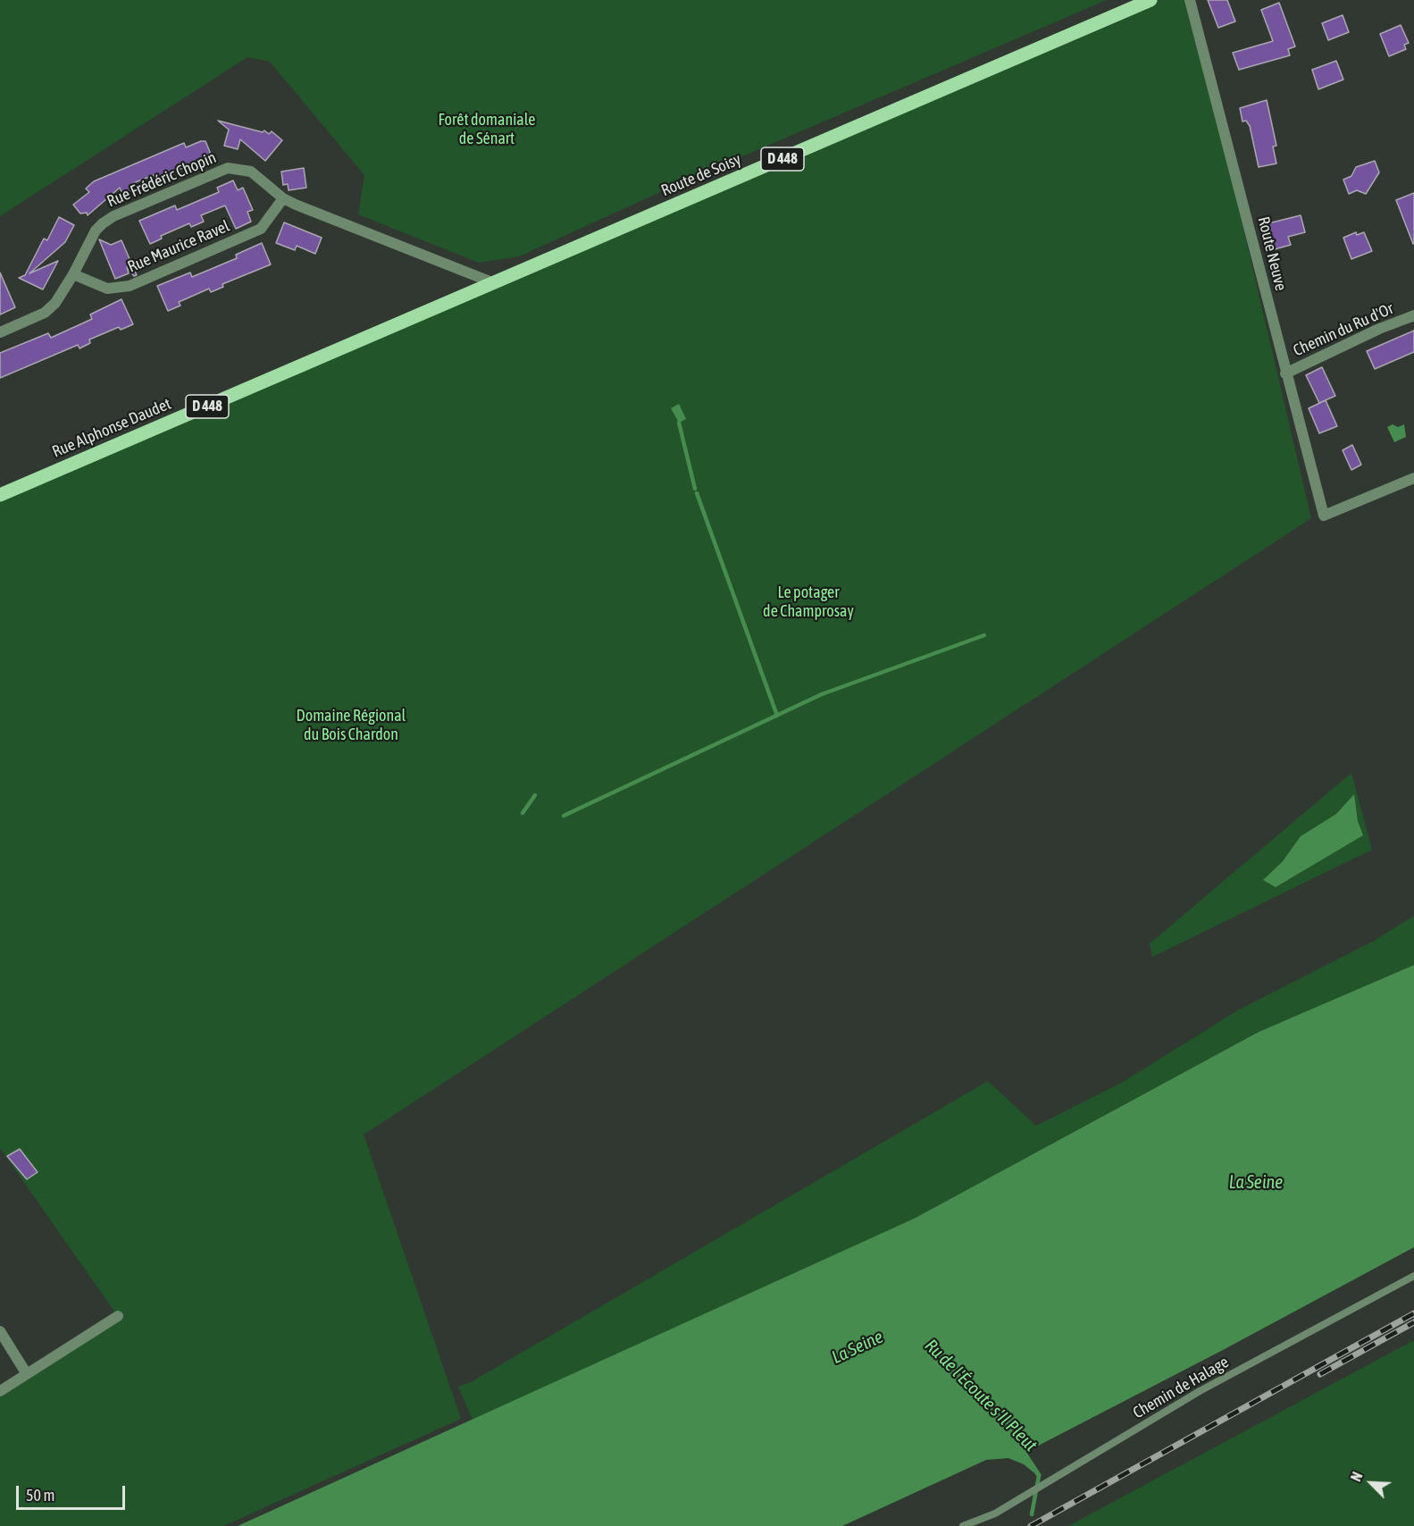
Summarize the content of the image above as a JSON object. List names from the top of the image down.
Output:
{
  "streets": {
    "main road": ["D 448", "Route de Soisy", "Rue Alphonse Daudet"],
    "street": [
      "Rue Frédéric Chopin",
      "Rue Maurice Ravel",
      "Route Neuve",
      "Chemin du Ru d'Or"
    ],
    "lane": ["Chemin de Halage"]
  },
  "crossings": [
    ["Route de Soisy", "Rue Frédéric Chopin"],
    ["Route de Soisy", "Rue Alphonse Daudet"],
    ["Rue Frédéric Chopin", "Rue Maurice Ravel"],
    ["Route Neuve", "Chemin du Ru d'Or"]
  ],
  "water": ["La Seine", "Ru de l'Écoute s'Il Pleut"],
  "parks": ["Forêt domaniale de Sénart", "Le potager de Champrosay", "Domaine Régional du Bois Chardon"],
  "scale_bar": "50 m",
  "north": "top left"
}
